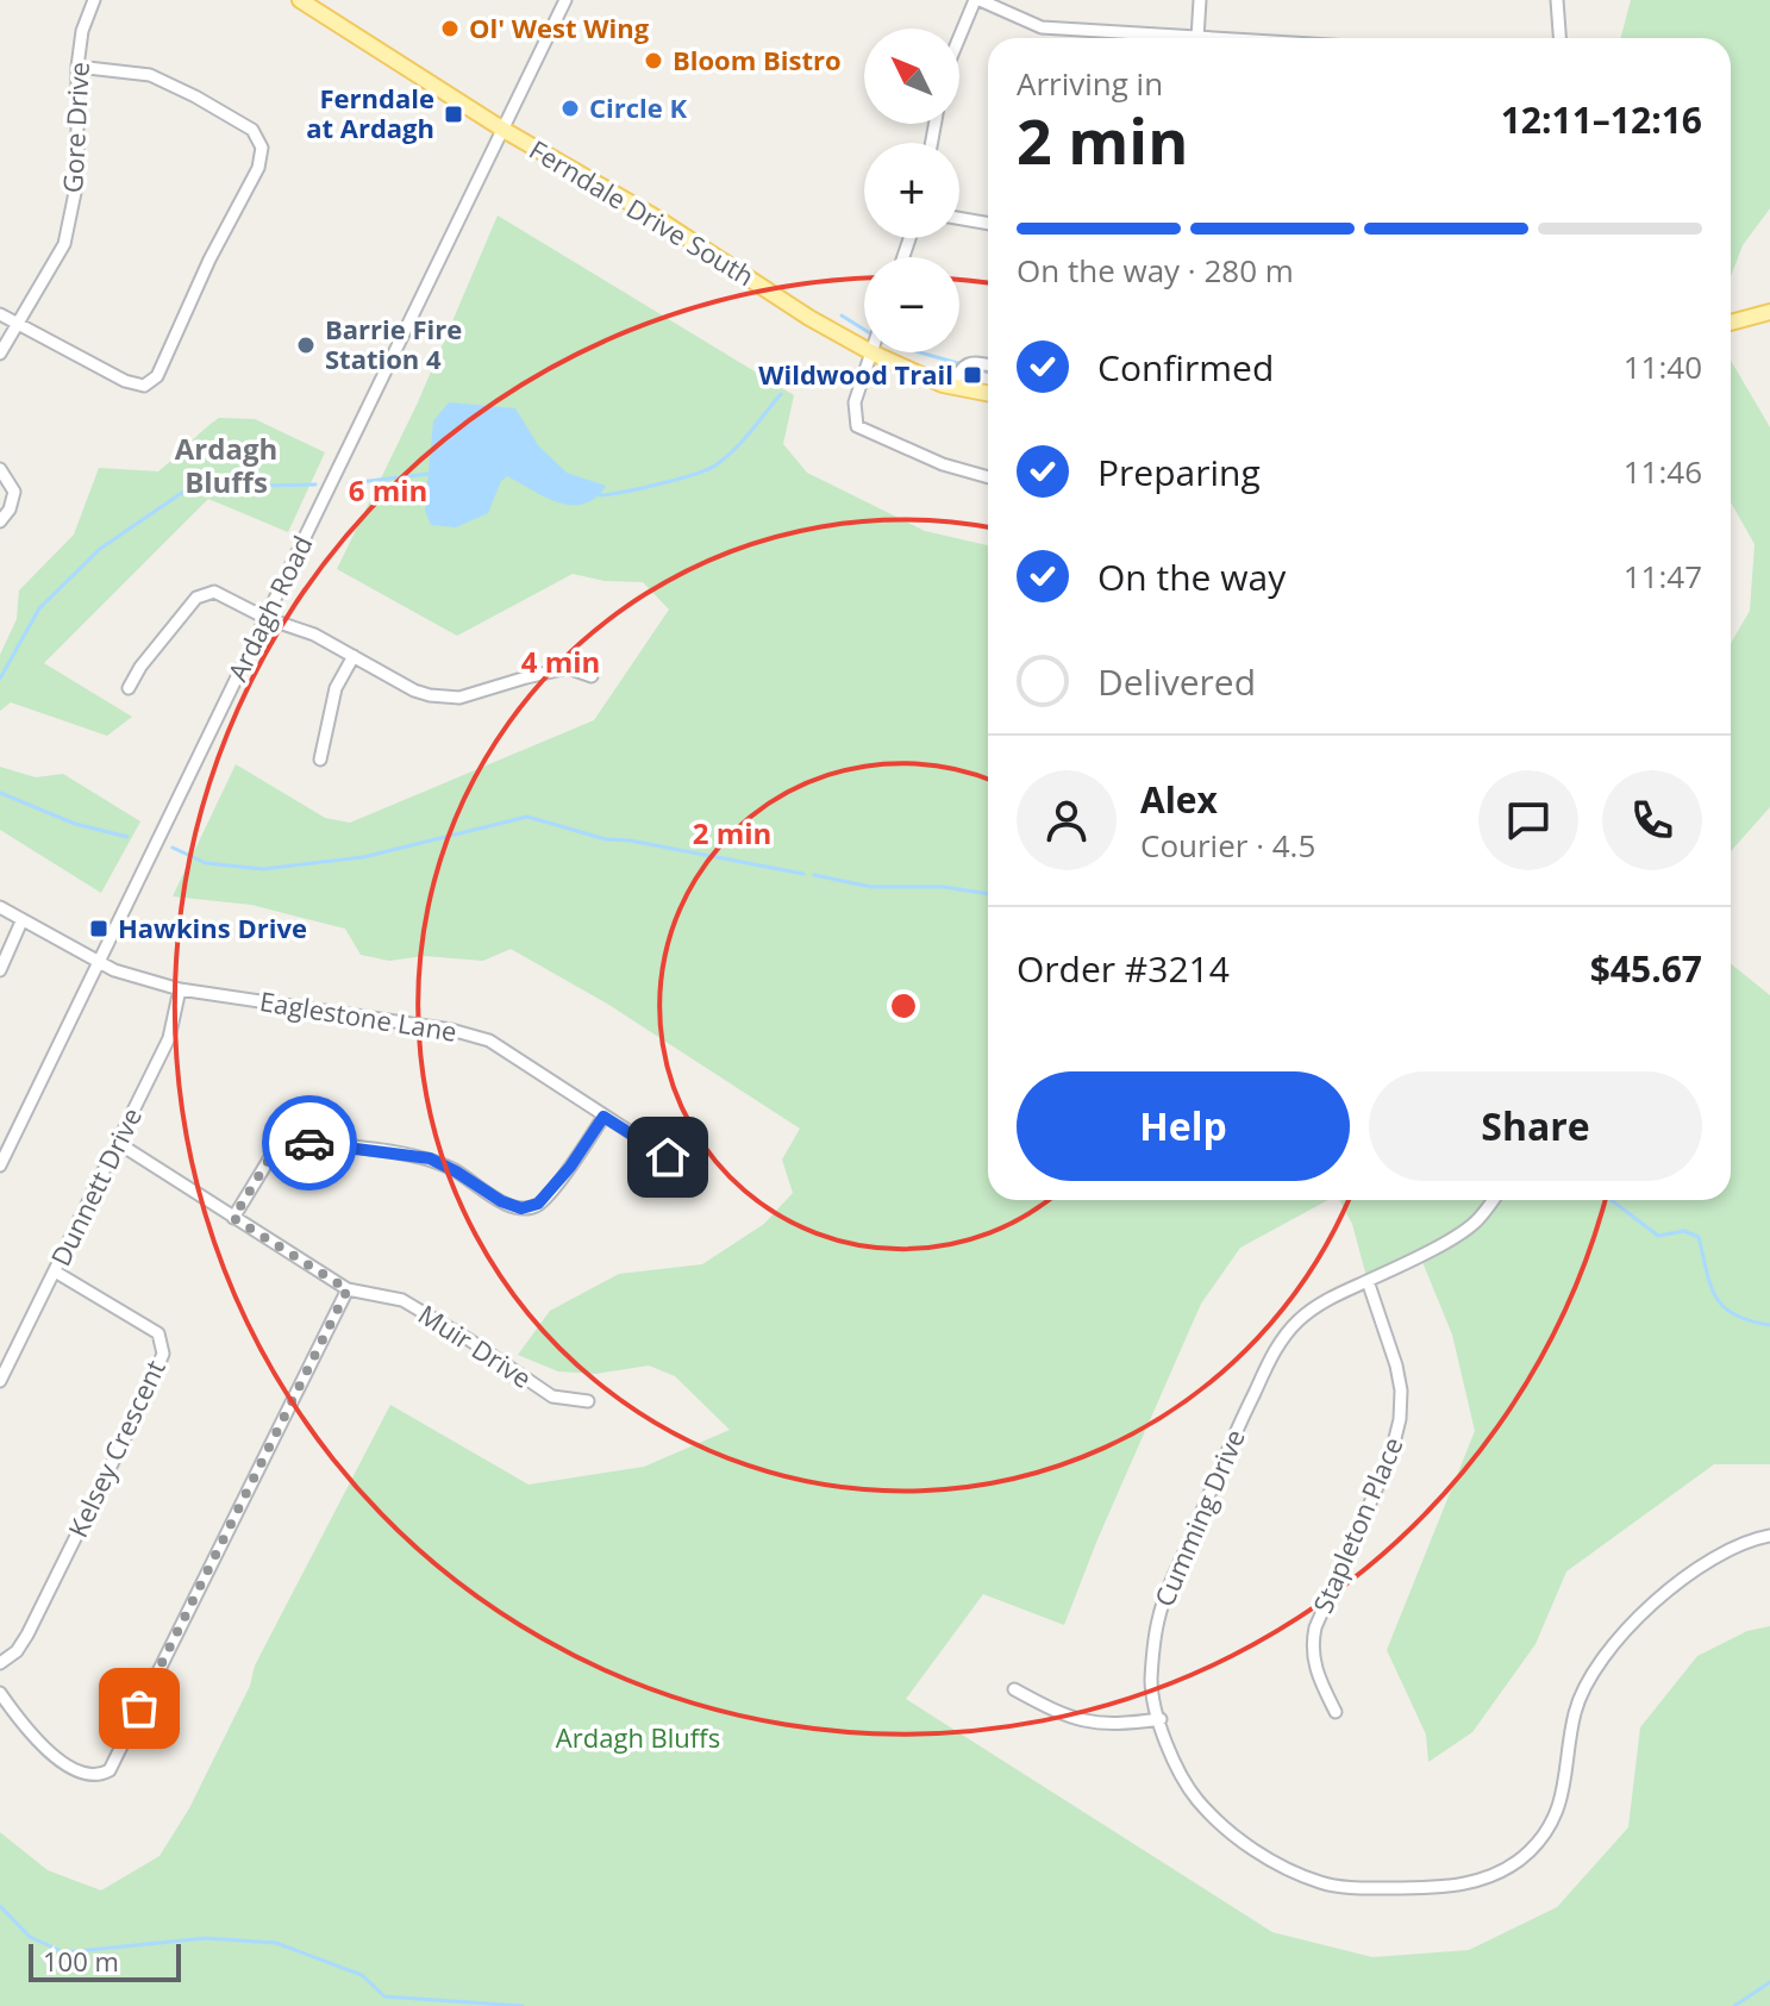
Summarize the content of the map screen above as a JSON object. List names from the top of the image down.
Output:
{
  "streets": {
    "main road": ["Ferndale Drive South"],
    "street": [
      "Gore Drive",
      "Ardagh Road",
      "Eaglestone Lane",
      "Dunnett Drive",
      "Muir Drive",
      "Kelsey Crescent",
      "Cumming Drive",
      "Stapleton Place"
    ]
  },
  "crossings": [
    ["Ferndale Drive South", "Ardagh Road"],
    ["Ardagh Road", "Eaglestone Lane"],
    ["Eaglestone Lane", "Dunnett Drive"],
    ["Dunnett Drive", "Muir Drive"],
    ["Dunnett Drive", "Kelsey Crescent"],
    ["Cumming Drive", "Stapleton Place"]
  ],
  "districts": ["Ardagh Bluffs"],
  "parks": ["Ardagh Bluffs"],
  "places": {
    "other": [
      "Ol' West Wing",
      "Bloom Bistro",
      "Circle K",
      "Barrie Fire Station 4"
    ],
    "transit": ["Ferndale at Ardagh", "Wildwood Trail", "Hawkins Drive"]
  },
  "scale_bar": "100 m",
  "north": "top left",
  "page": {
    "map_buttons": ["+", "−"],
    "heading": ["2 min", "Arriving in", "12:11–12:16"],
    "panel": [
      "Alex",
      "Courier · 4.5",
      "Order #3214",
      "$45.67"
    ],
    "bar": "On the way · 280 m",
    "list": [
      ["Confirmed", "11:40"],
      ["Preparing", "11:46"],
      ["On the way", "11:47"],
      "Delivered"
    ],
    "buttons": ["Help", "Share"],
    "scale": "100 m"
  },
  "rings": ["6 min", "4 min", "2 min"]
}
